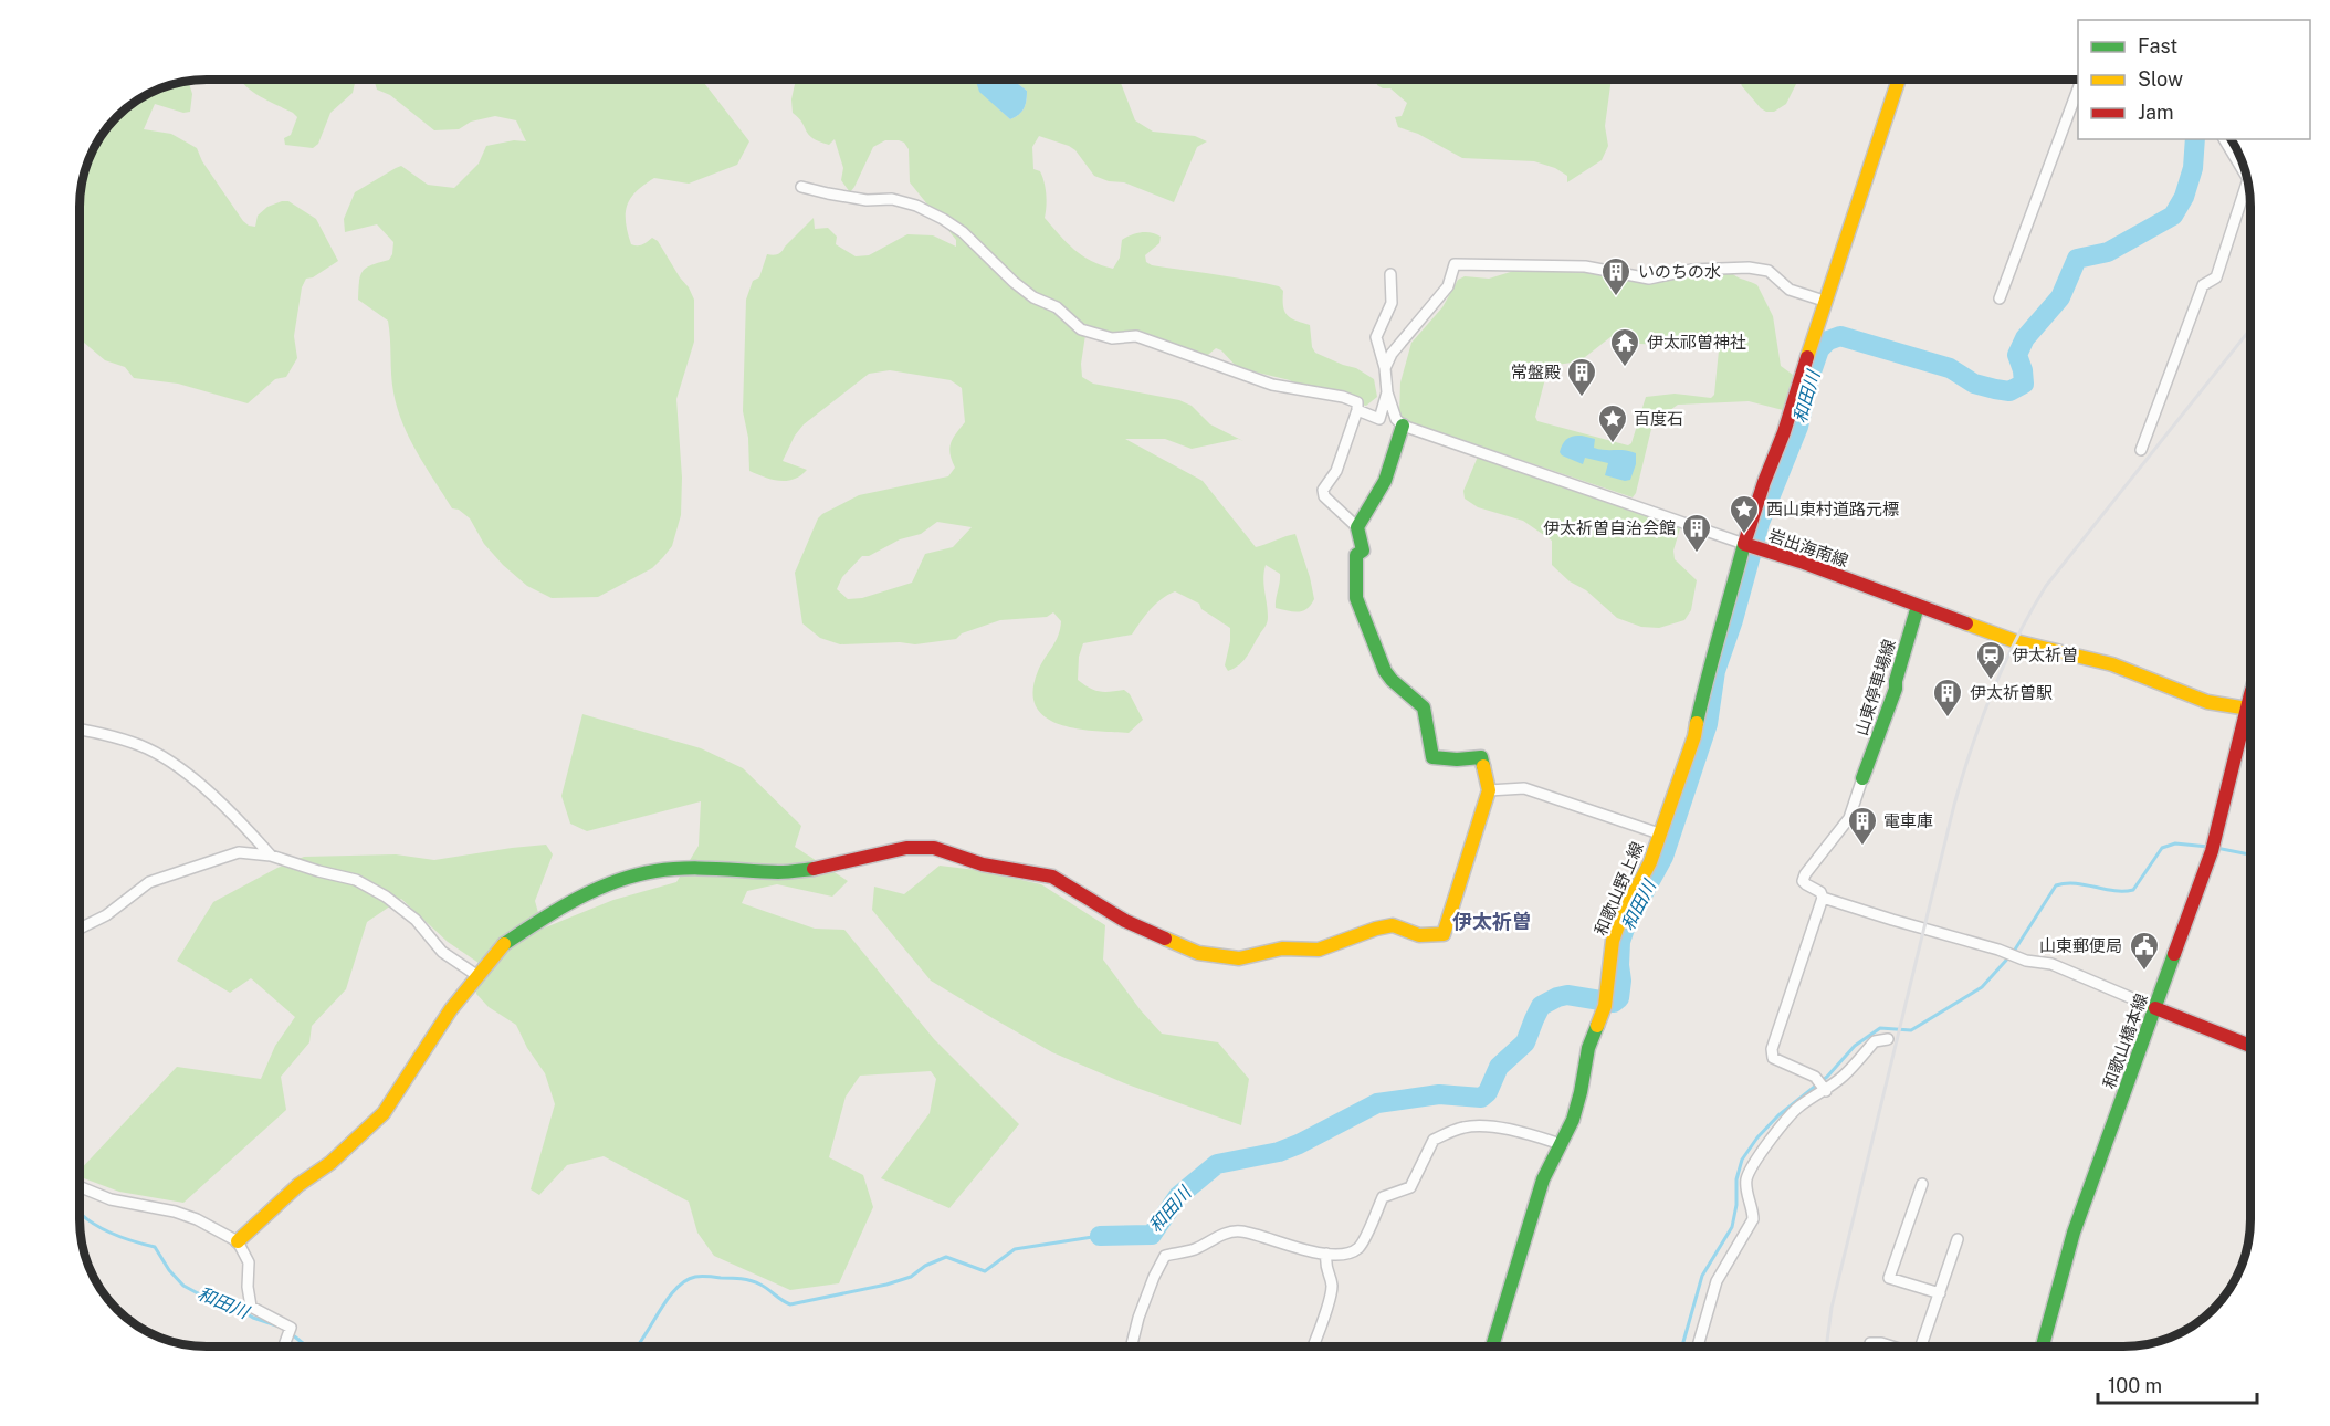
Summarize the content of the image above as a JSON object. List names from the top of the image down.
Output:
{
  "streets": {
    "main road": [
      "岩出海南線",
      "山東停車場線",
      "和歌山野上線",
      "和歌山橋本線"
    ]
  },
  "crossings": [
    ["岩出海南線", "山東停車場線"],
    ["岩出海南線", "和歌山野上線"],
    ["岩出海南線", "和歌山橋本線"]
  ],
  "districts": ["伊太祈曽"],
  "water": ["和田川"],
  "places": {
    "building": [
      "いのちの水",
      "常盤殿",
      "伊太祈曽自治会館",
      "伊太祈曽駅",
      "電車庫"
    ],
    "temple": ["伊太祁曽神社"],
    "place": ["百度石", "西山東村道路元標"],
    "station": ["伊太祈曽"],
    "public building": ["山東郵便局"]
  },
  "legend": ["Fast", "Slow", "Jam"],
  "scale_bar": "100 m"
}
